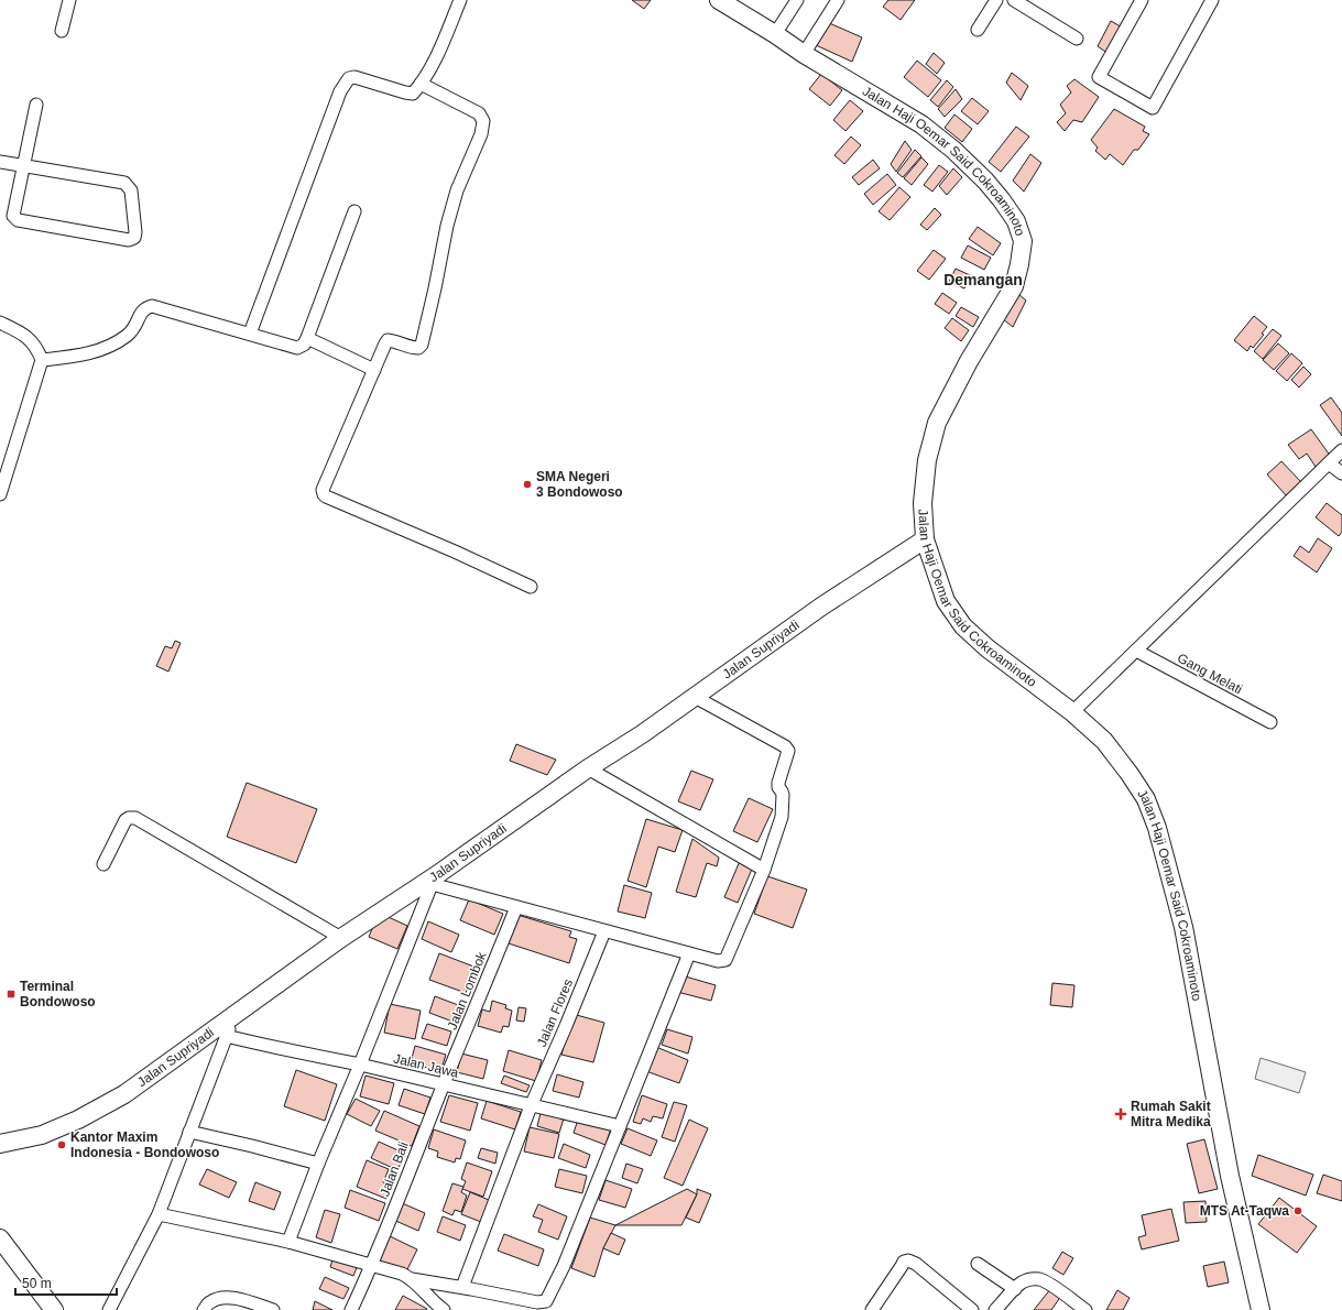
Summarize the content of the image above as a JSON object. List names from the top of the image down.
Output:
{
  "streets": {
    "street": [
      "Jalan Haji Oemar Said Cokroaminoto",
      "Jalan Supriyadi",
      "Gang Melati",
      "Jalan Lombok",
      "Jalan Flores",
      "Jalan Jawa",
      "Jalan Bali"
    ]
  },
  "crossings": [
    ["Jalan Haji Oemar Said Cokroaminoto", "Jalan Supriyadi"],
    ["Jalan Lombok", "Jalan Jawa"],
    ["Jalan Lombok", "Jalan Bali"],
    ["Jalan Flores", "Jalan Jawa"],
    ["Jalan Jawa", "Jalan Bali"]
  ],
  "districts": ["Demangan"],
  "places": {
    "other": ["SMA Negeri 3 Bondowoso", "Kantor Maxim Indonesia - Bondowoso", "MTS At-Taqwa"],
    "transit": ["Terminal Bondowoso"],
    "health": ["Rumah Sakit Mitra Medika"]
  },
  "scale_bar": "50 m"
}
